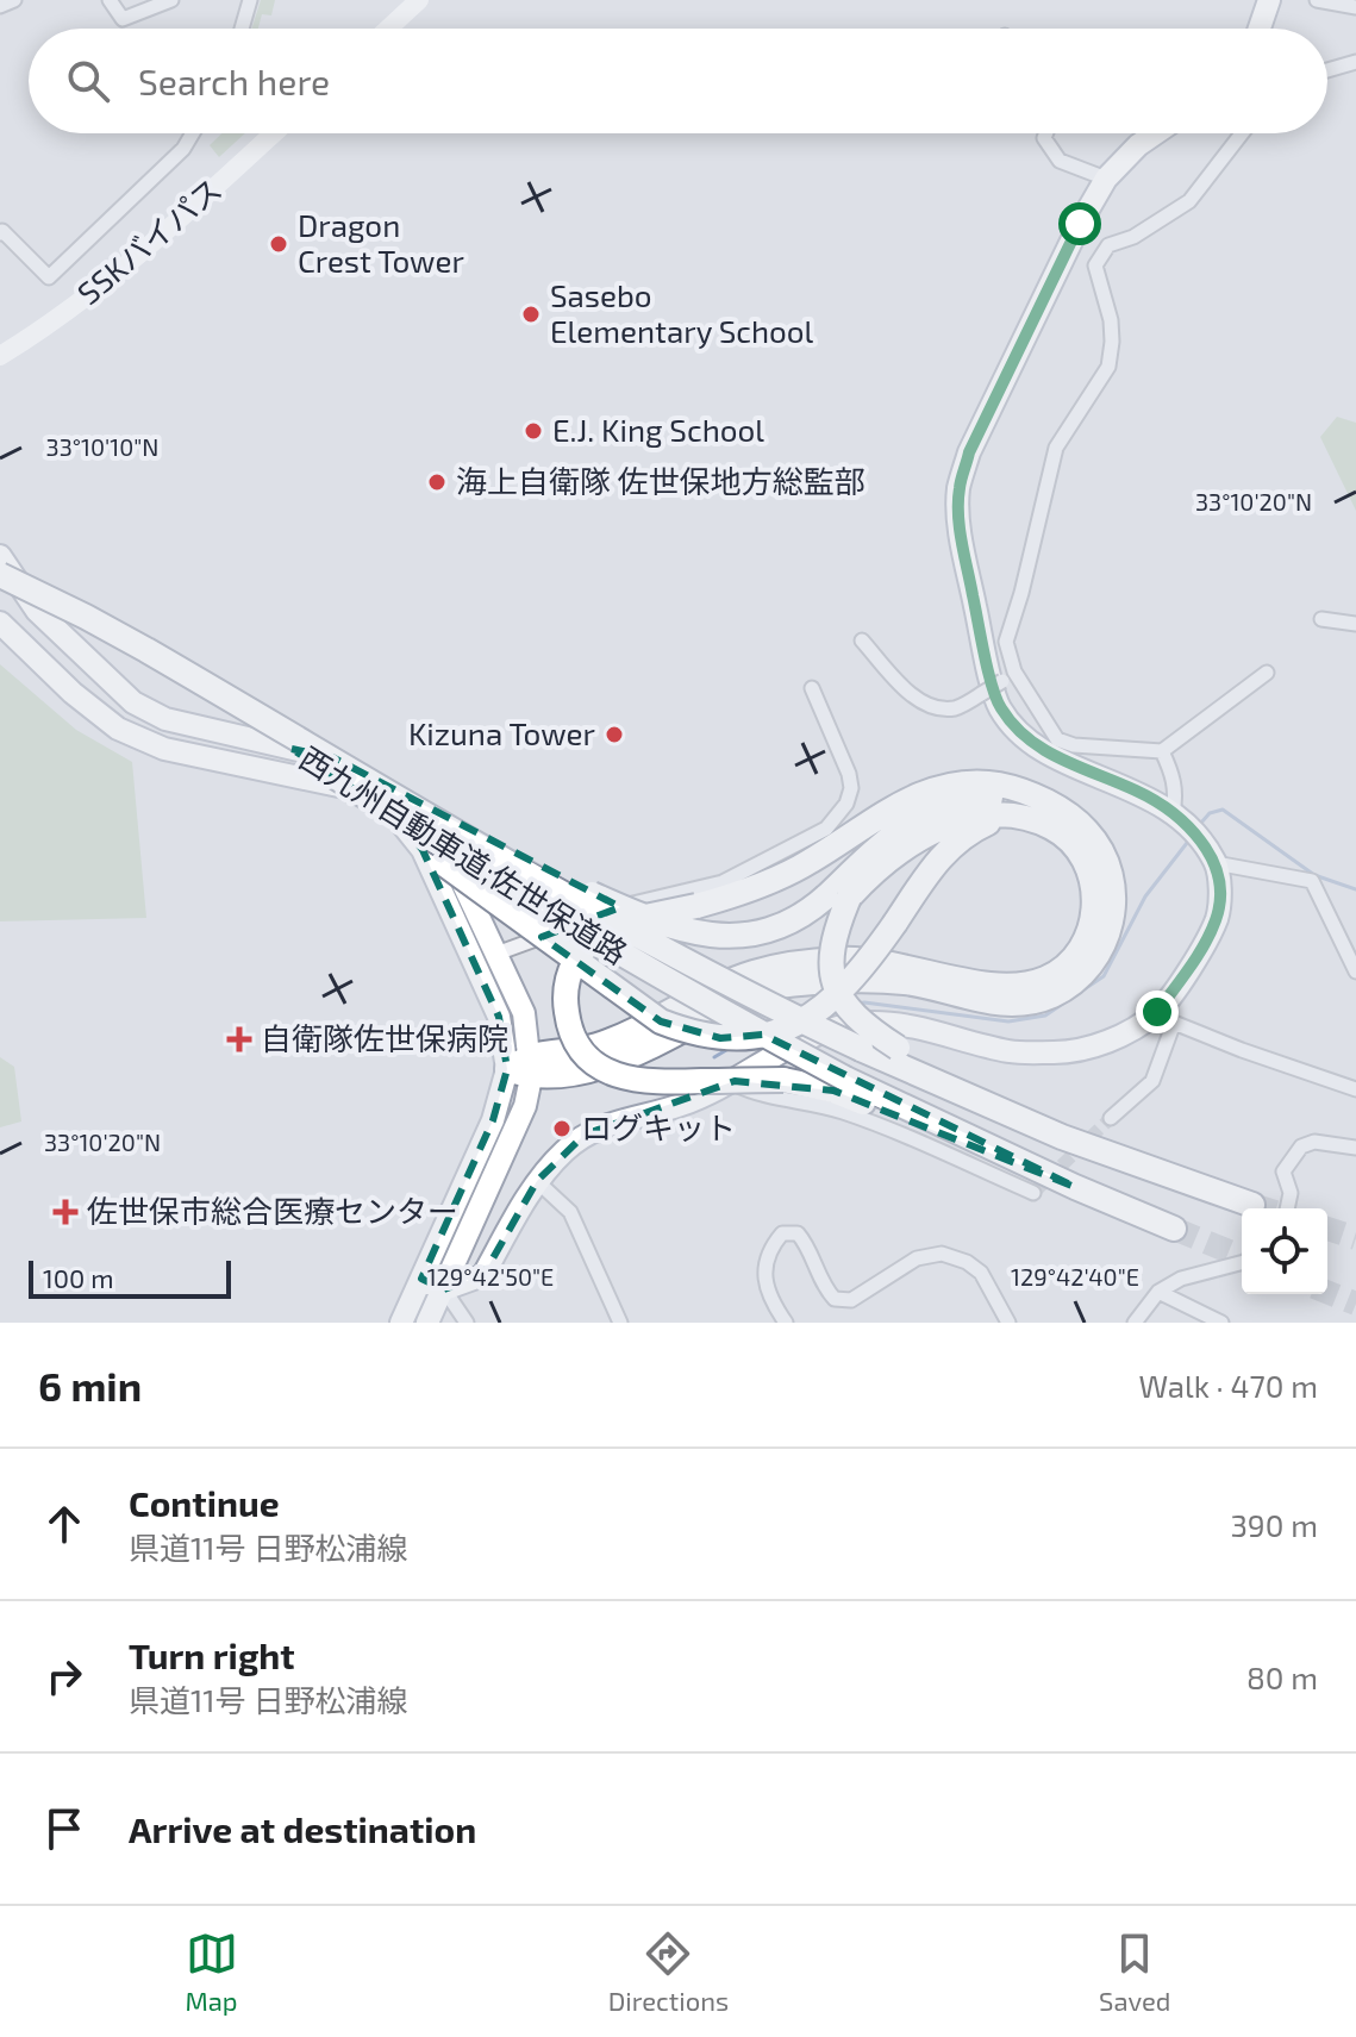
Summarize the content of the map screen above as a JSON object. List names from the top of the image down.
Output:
{
  "streets": {
    "highway": ["西九州自動車道;佐世保道路"],
    "street": ["SSKバイパス"]
  },
  "places": {
    "other": [
      "Dragon Crest Tower",
      "Sasebo Elementary School",
      "E.J. King School",
      "海上自衛隊 佐世保地方総監部",
      "Kizuna Tower",
      "ログキット"
    ],
    "health": ["自衛隊佐世保病院", "佐世保市総合医療センター"]
  },
  "scale_bar": "100 m",
  "page": {
    "search": "Search here",
    "scale": "100 m",
    "heading": ["6 min", "Walk · 470 m"],
    "list": [
      ["Continue", "県道11号 日野松浦線", "390 m"],
      ["Turn right", "県道11号 日野松浦線", "80 m"],
      "Arrive at destination"
    ],
    "nav": ["Map", "Directions", "Saved"]
  },
  "coordinates": [
    "33°10'10\"N",
    "33°10'20\"N",
    "129°42'50\"E",
    "129°42'40\"E"
  ]
}
